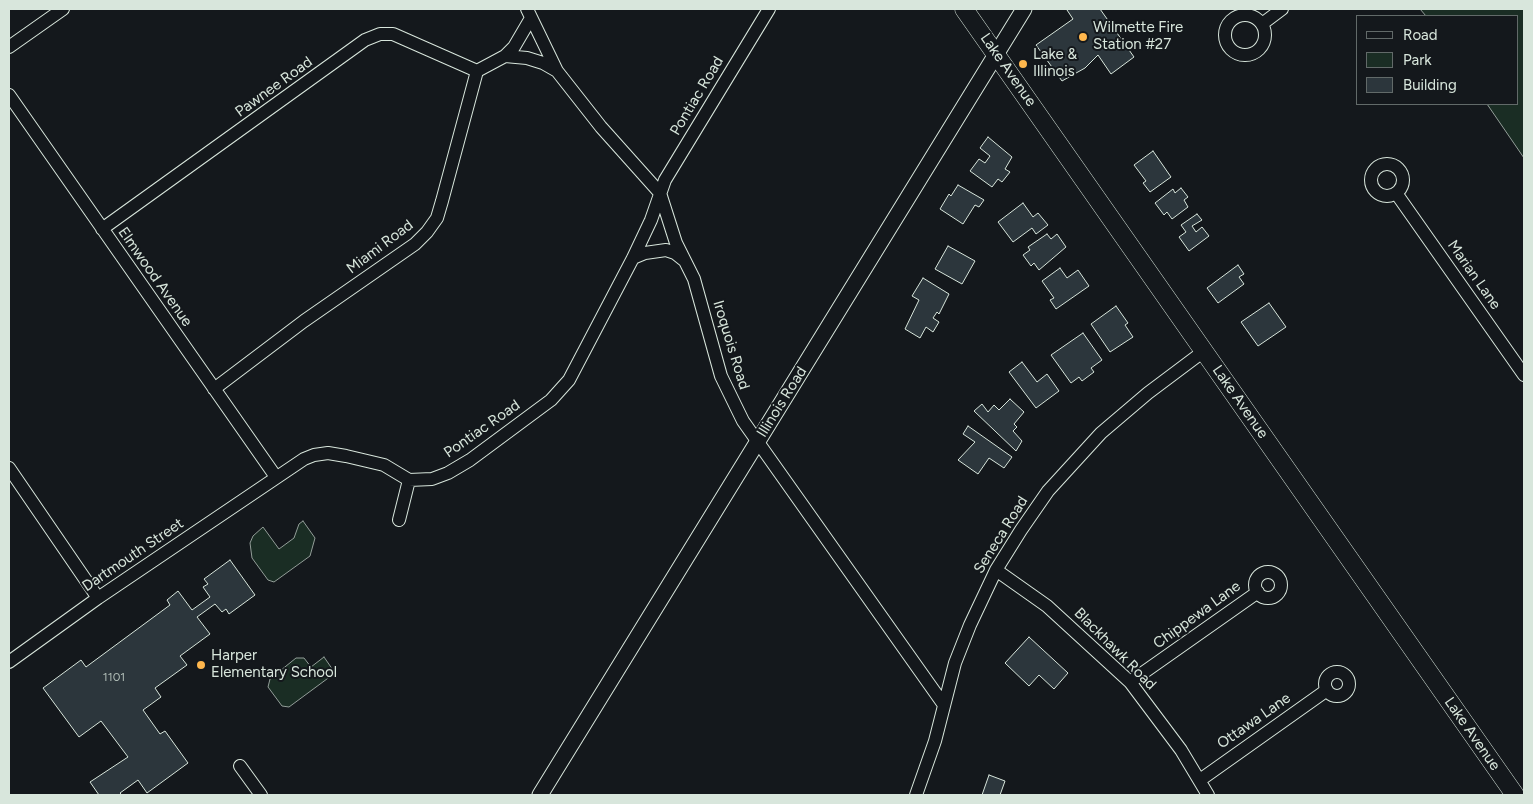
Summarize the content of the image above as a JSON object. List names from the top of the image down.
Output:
{
  "streets": {
    "main road": ["Lake Avenue"],
    "street": [
      "Pawnee Road",
      "Pontiac Road",
      "Miami Road",
      "Marian Lane",
      "Elmwood Avenue",
      "Iroquois Road",
      "Illinois Road",
      "Seneca Road",
      "Dartmouth Street",
      "Chippewa Lane",
      "Blackhawk Road",
      "Ottawa Lane"
    ]
  },
  "crossings": [
    ["Lake Avenue", "Illinois Road"],
    ["Lake Avenue", "Seneca Road"],
    ["Pawnee Road", "Miami Road"],
    ["Pawnee Road", "Elmwood Avenue"],
    ["Pontiac Road", "Iroquois Road"],
    ["Miami Road", "Elmwood Avenue"],
    ["Elmwood Avenue", "Dartmouth Street"],
    ["Iroquois Road", "Illinois Road"],
    ["Iroquois Road", "Seneca Road"],
    ["Seneca Road", "Blackhawk Road"],
    ["Chippewa Lane", "Blackhawk Road"],
    ["Blackhawk Road", "Ottawa Lane"]
  ],
  "places": ["Wilmette Fire Station #27", "Lake & Illinois", "Harper Elementary School"],
  "house_numbers": ["1101"],
  "legend": ["Road", "Park", "Building"]
}
